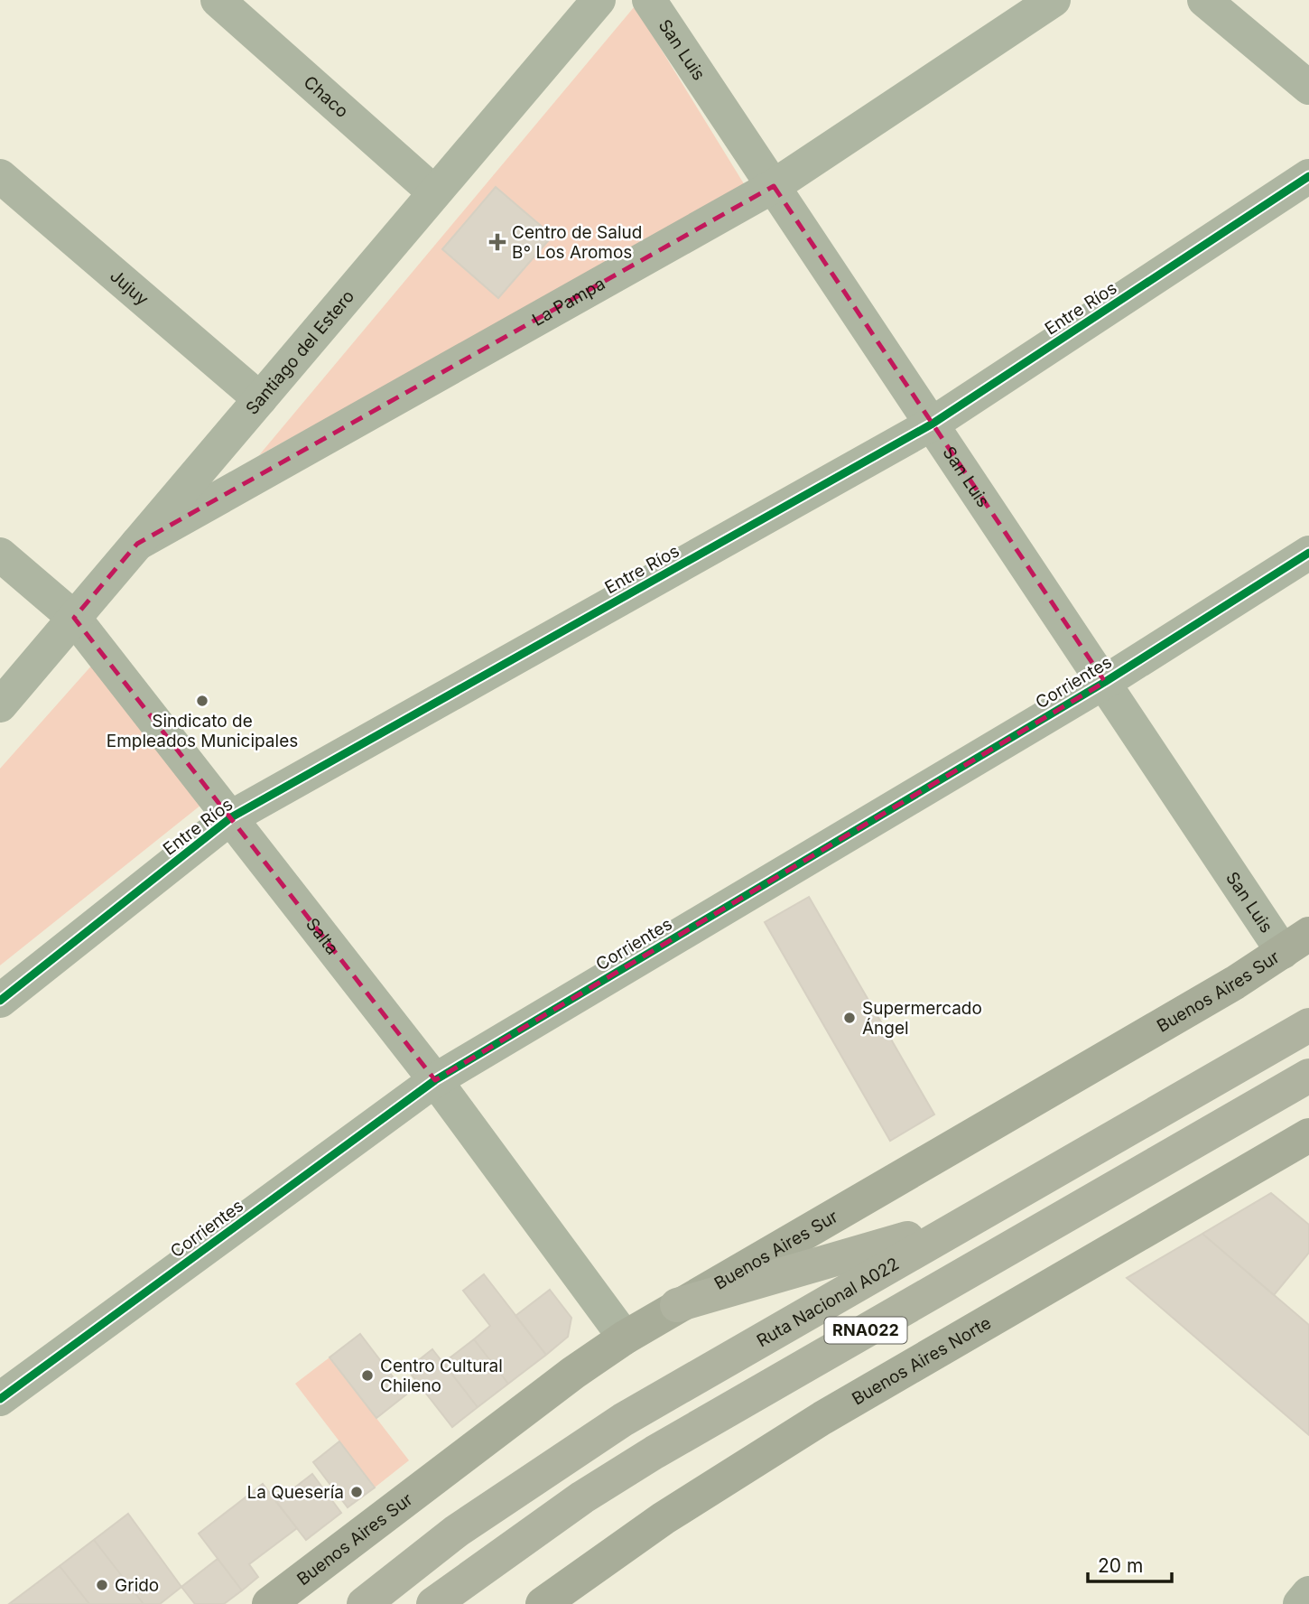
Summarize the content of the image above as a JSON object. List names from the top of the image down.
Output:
{
  "streets": {
    "highway": ["Ruta Nacional A022", "RNA022"],
    "main road": ["Buenos Aires Sur", "Buenos Aires Norte"],
    "street": [
      "San Luis",
      "Chaco",
      "Jujuy",
      "La Pampa",
      "Entre Ríos",
      "Santiago del Estero",
      "Corrientes",
      "Salta"
    ]
  },
  "crossings": [
    ["San Luis", "La Pampa"],
    ["San Luis", "Entre Ríos"],
    ["San Luis", "Corrientes"],
    ["San Luis", "Buenos Aires Sur"],
    ["Chaco", "Santiago del Estero"],
    ["Jujuy", "Santiago del Estero"],
    ["La Pampa", "Santiago del Estero"],
    ["Entre Ríos", "Salta"],
    ["Santiago del Estero", "Salta"],
    ["Corrientes", "Salta"],
    ["Salta", "Buenos Aires Sur"]
  ],
  "places": {
    "health": ["Centro de Salud B° Los Aromos"],
    "other": [
      "Sindicato de Empleados Municipales",
      "Supermercado Ángel",
      "Centro Cultural Chileno",
      "La Quesería",
      "Grido"
    ]
  },
  "scale_bar": "20 m"
}
